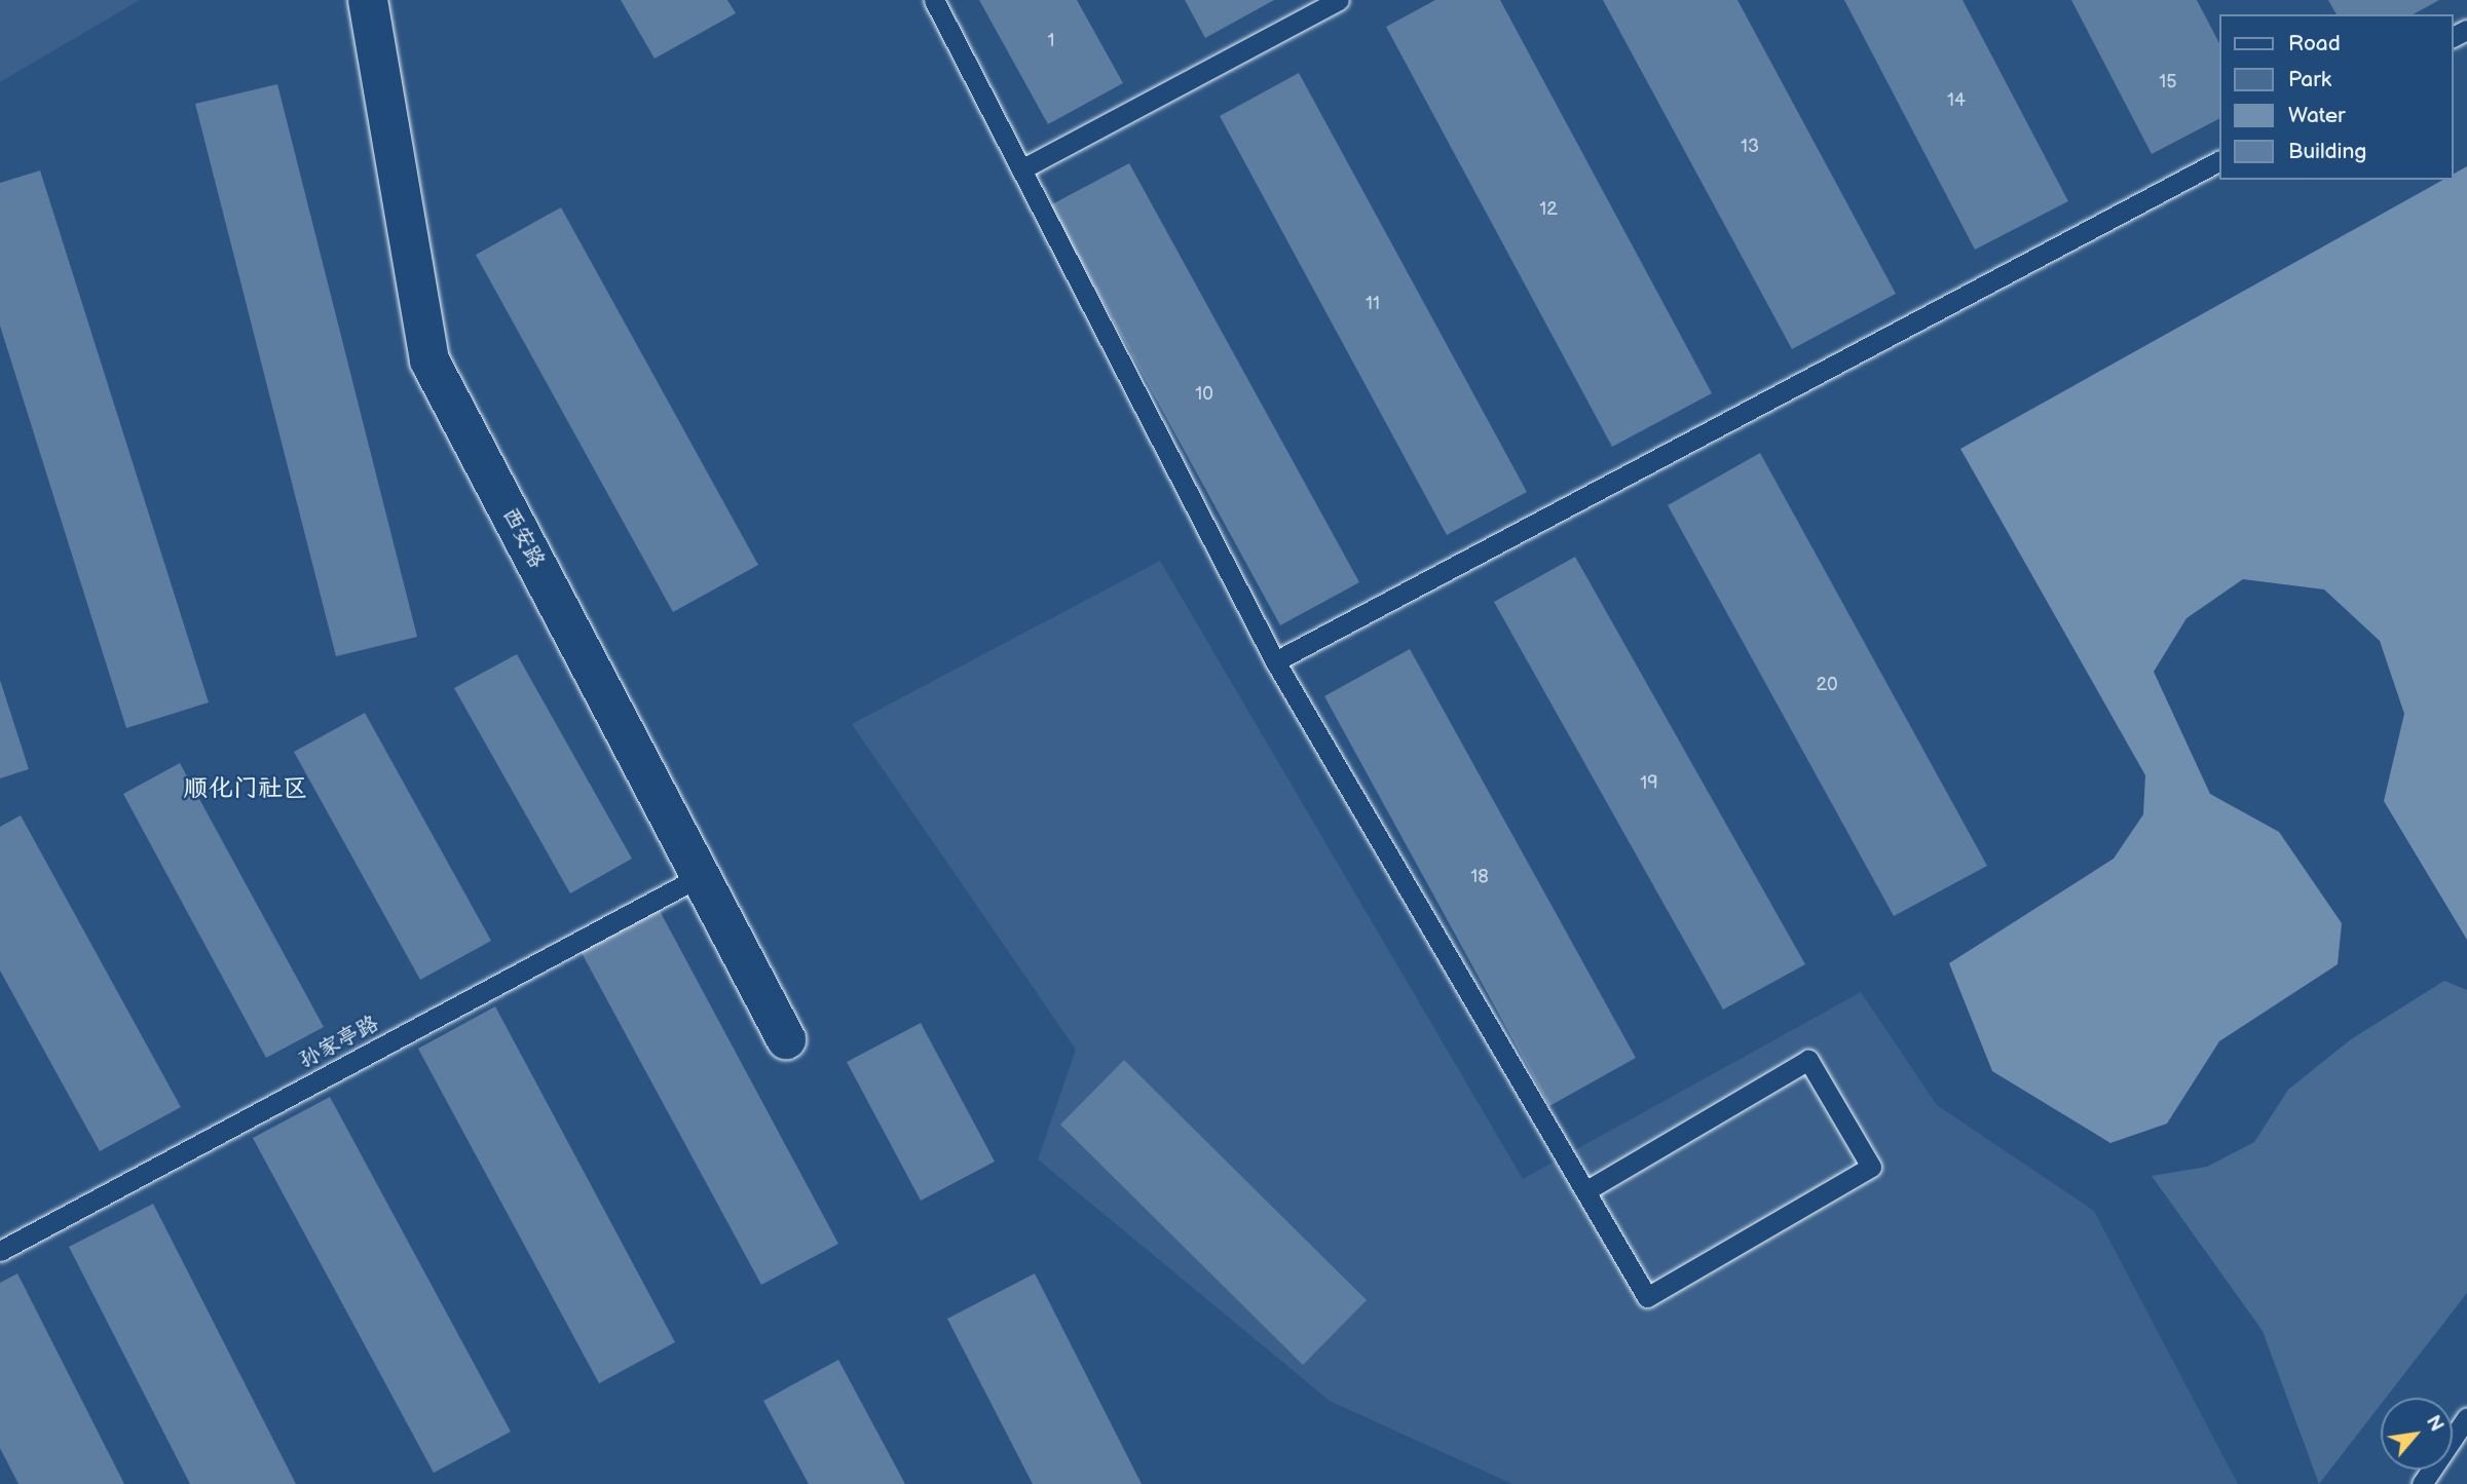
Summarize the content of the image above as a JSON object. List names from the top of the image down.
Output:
{
  "streets": {
    "street": ["西安路"],
    "lane": ["孙家亭路"]
  },
  "crossings": [
    ["西安路", "孙家亭路"]
  ],
  "districts": ["顺化门社区"],
  "house_numbers": [
    "1",
    "15",
    "14",
    "13",
    "12",
    "11",
    "10",
    "20",
    "19",
    "18"
  ],
  "legend": [
    "Road",
    "Park",
    "Water",
    "Building"
  ],
  "north": "top right"
}
